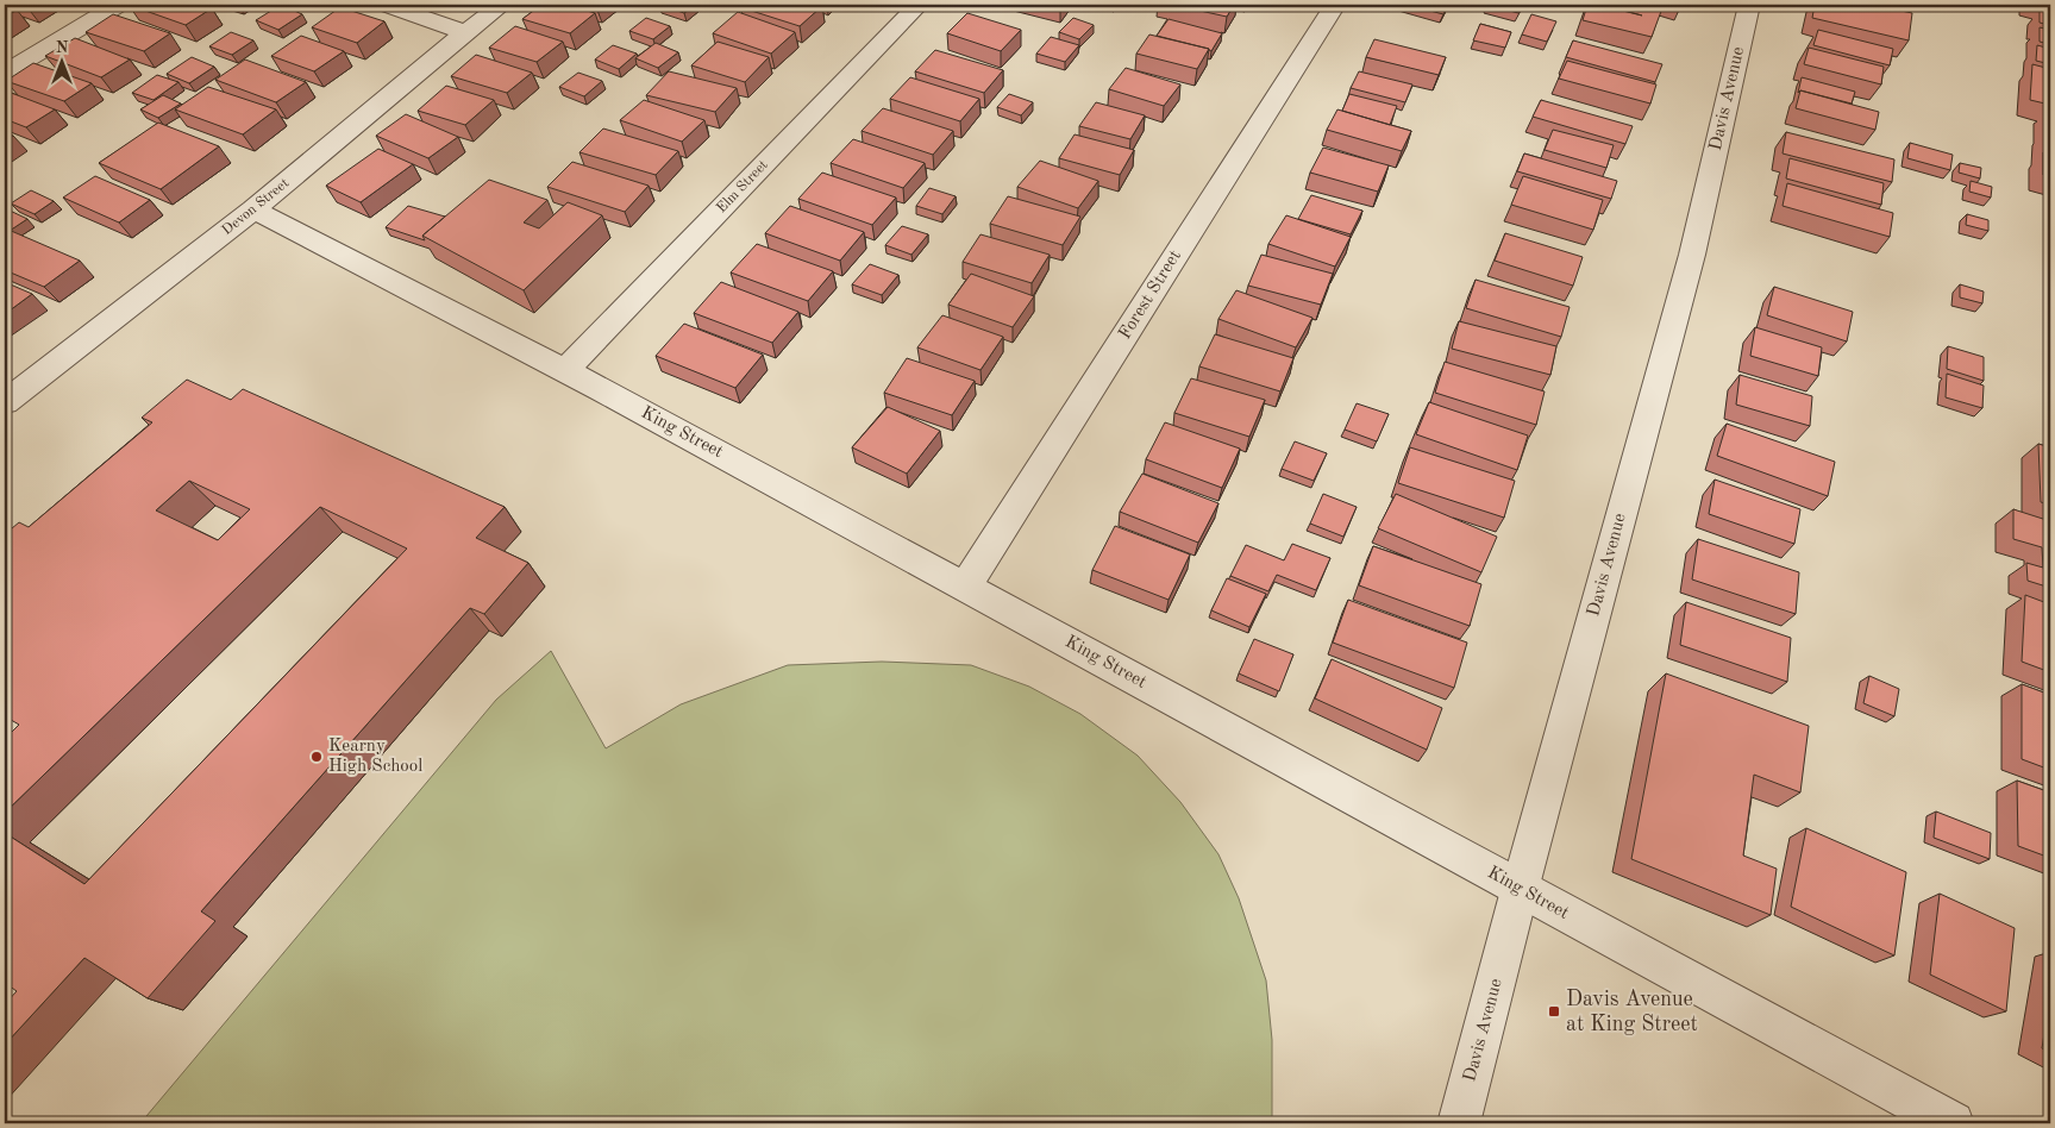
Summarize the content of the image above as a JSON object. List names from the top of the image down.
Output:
{
  "streets": {
    "street": [
      "Davis Avenue",
      "Elm Street",
      "Devon Street",
      "Forest Street",
      "King Street"
    ]
  },
  "crossings": [
    ["Davis Avenue", "King Street"],
    ["Elm Street", "King Street"],
    ["Devon Street", "King Street"],
    ["Forest Street", "King Street"]
  ],
  "places": {
    "other": ["Kearny High School"],
    "transit": ["Davis Avenue at King Street"]
  },
  "north": "top"
}
